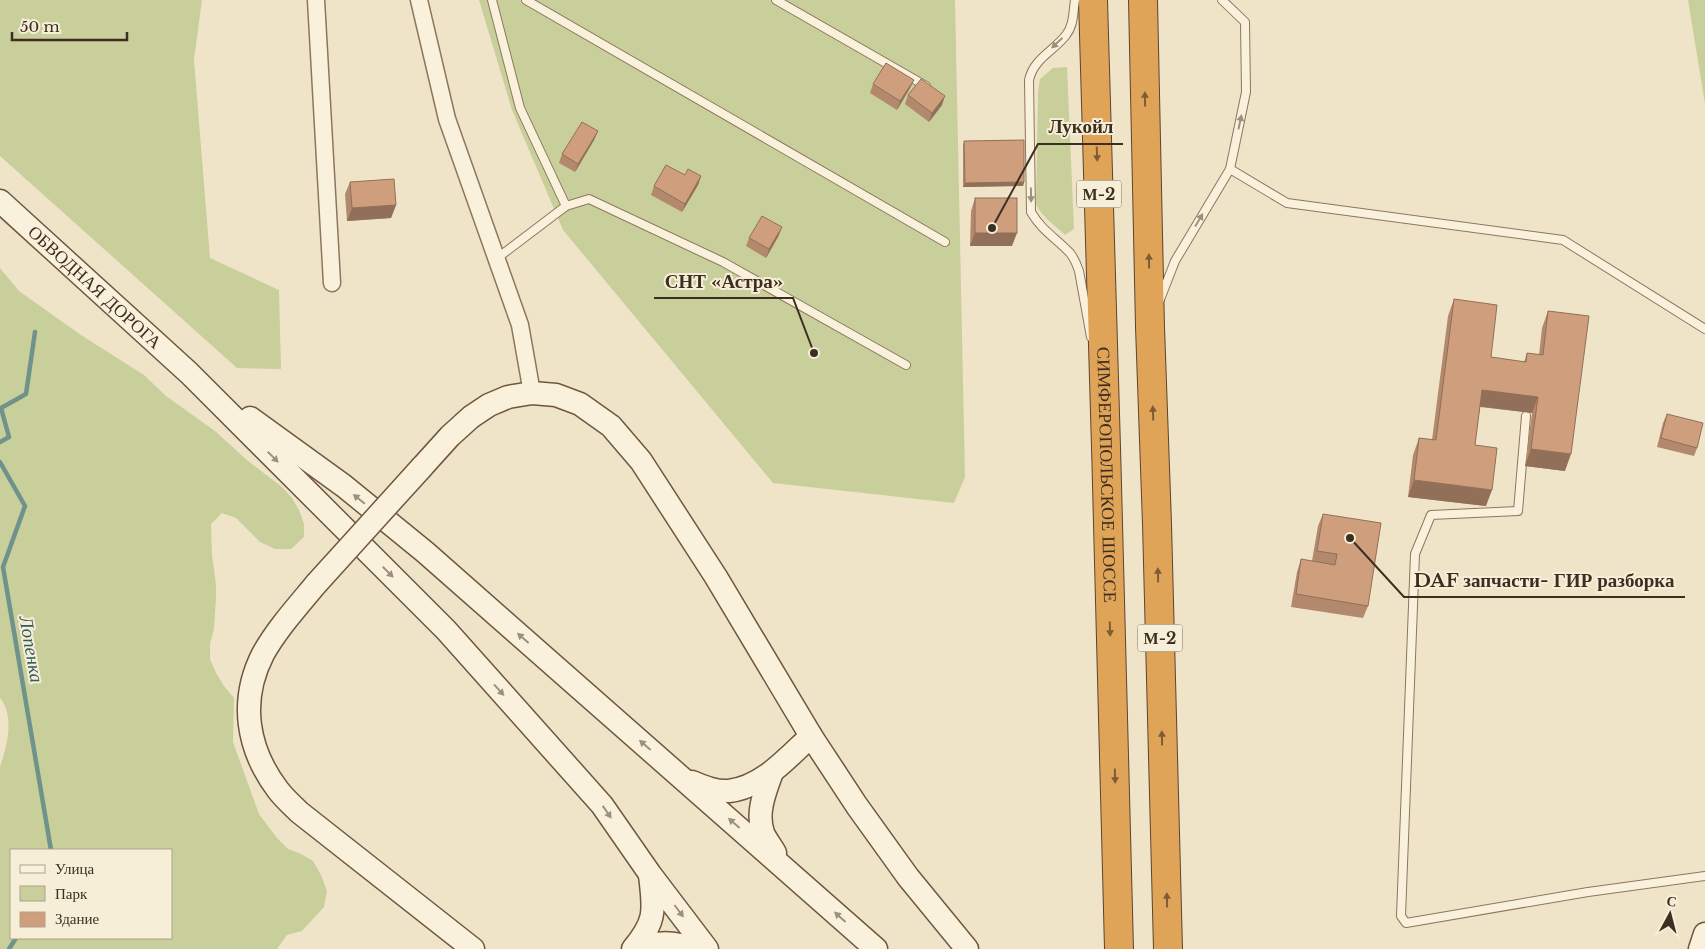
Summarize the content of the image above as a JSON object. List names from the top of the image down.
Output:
{
  "streets": {
    "highway": ["М-2", "СИМФЕРОПОЛЬСКОЕ ШОССЕ"],
    "main road": ["ОБВОДНАЯ ДОРОГА"]
  },
  "water": ["Лопенка"],
  "places": ["Лукойл", "СНТ «Астра»", "DAF запчасти- ГИР разборка"],
  "legend": ["Улица", "Парк", "Здание"],
  "scale_bar": "50 m",
  "north": "top"
}
